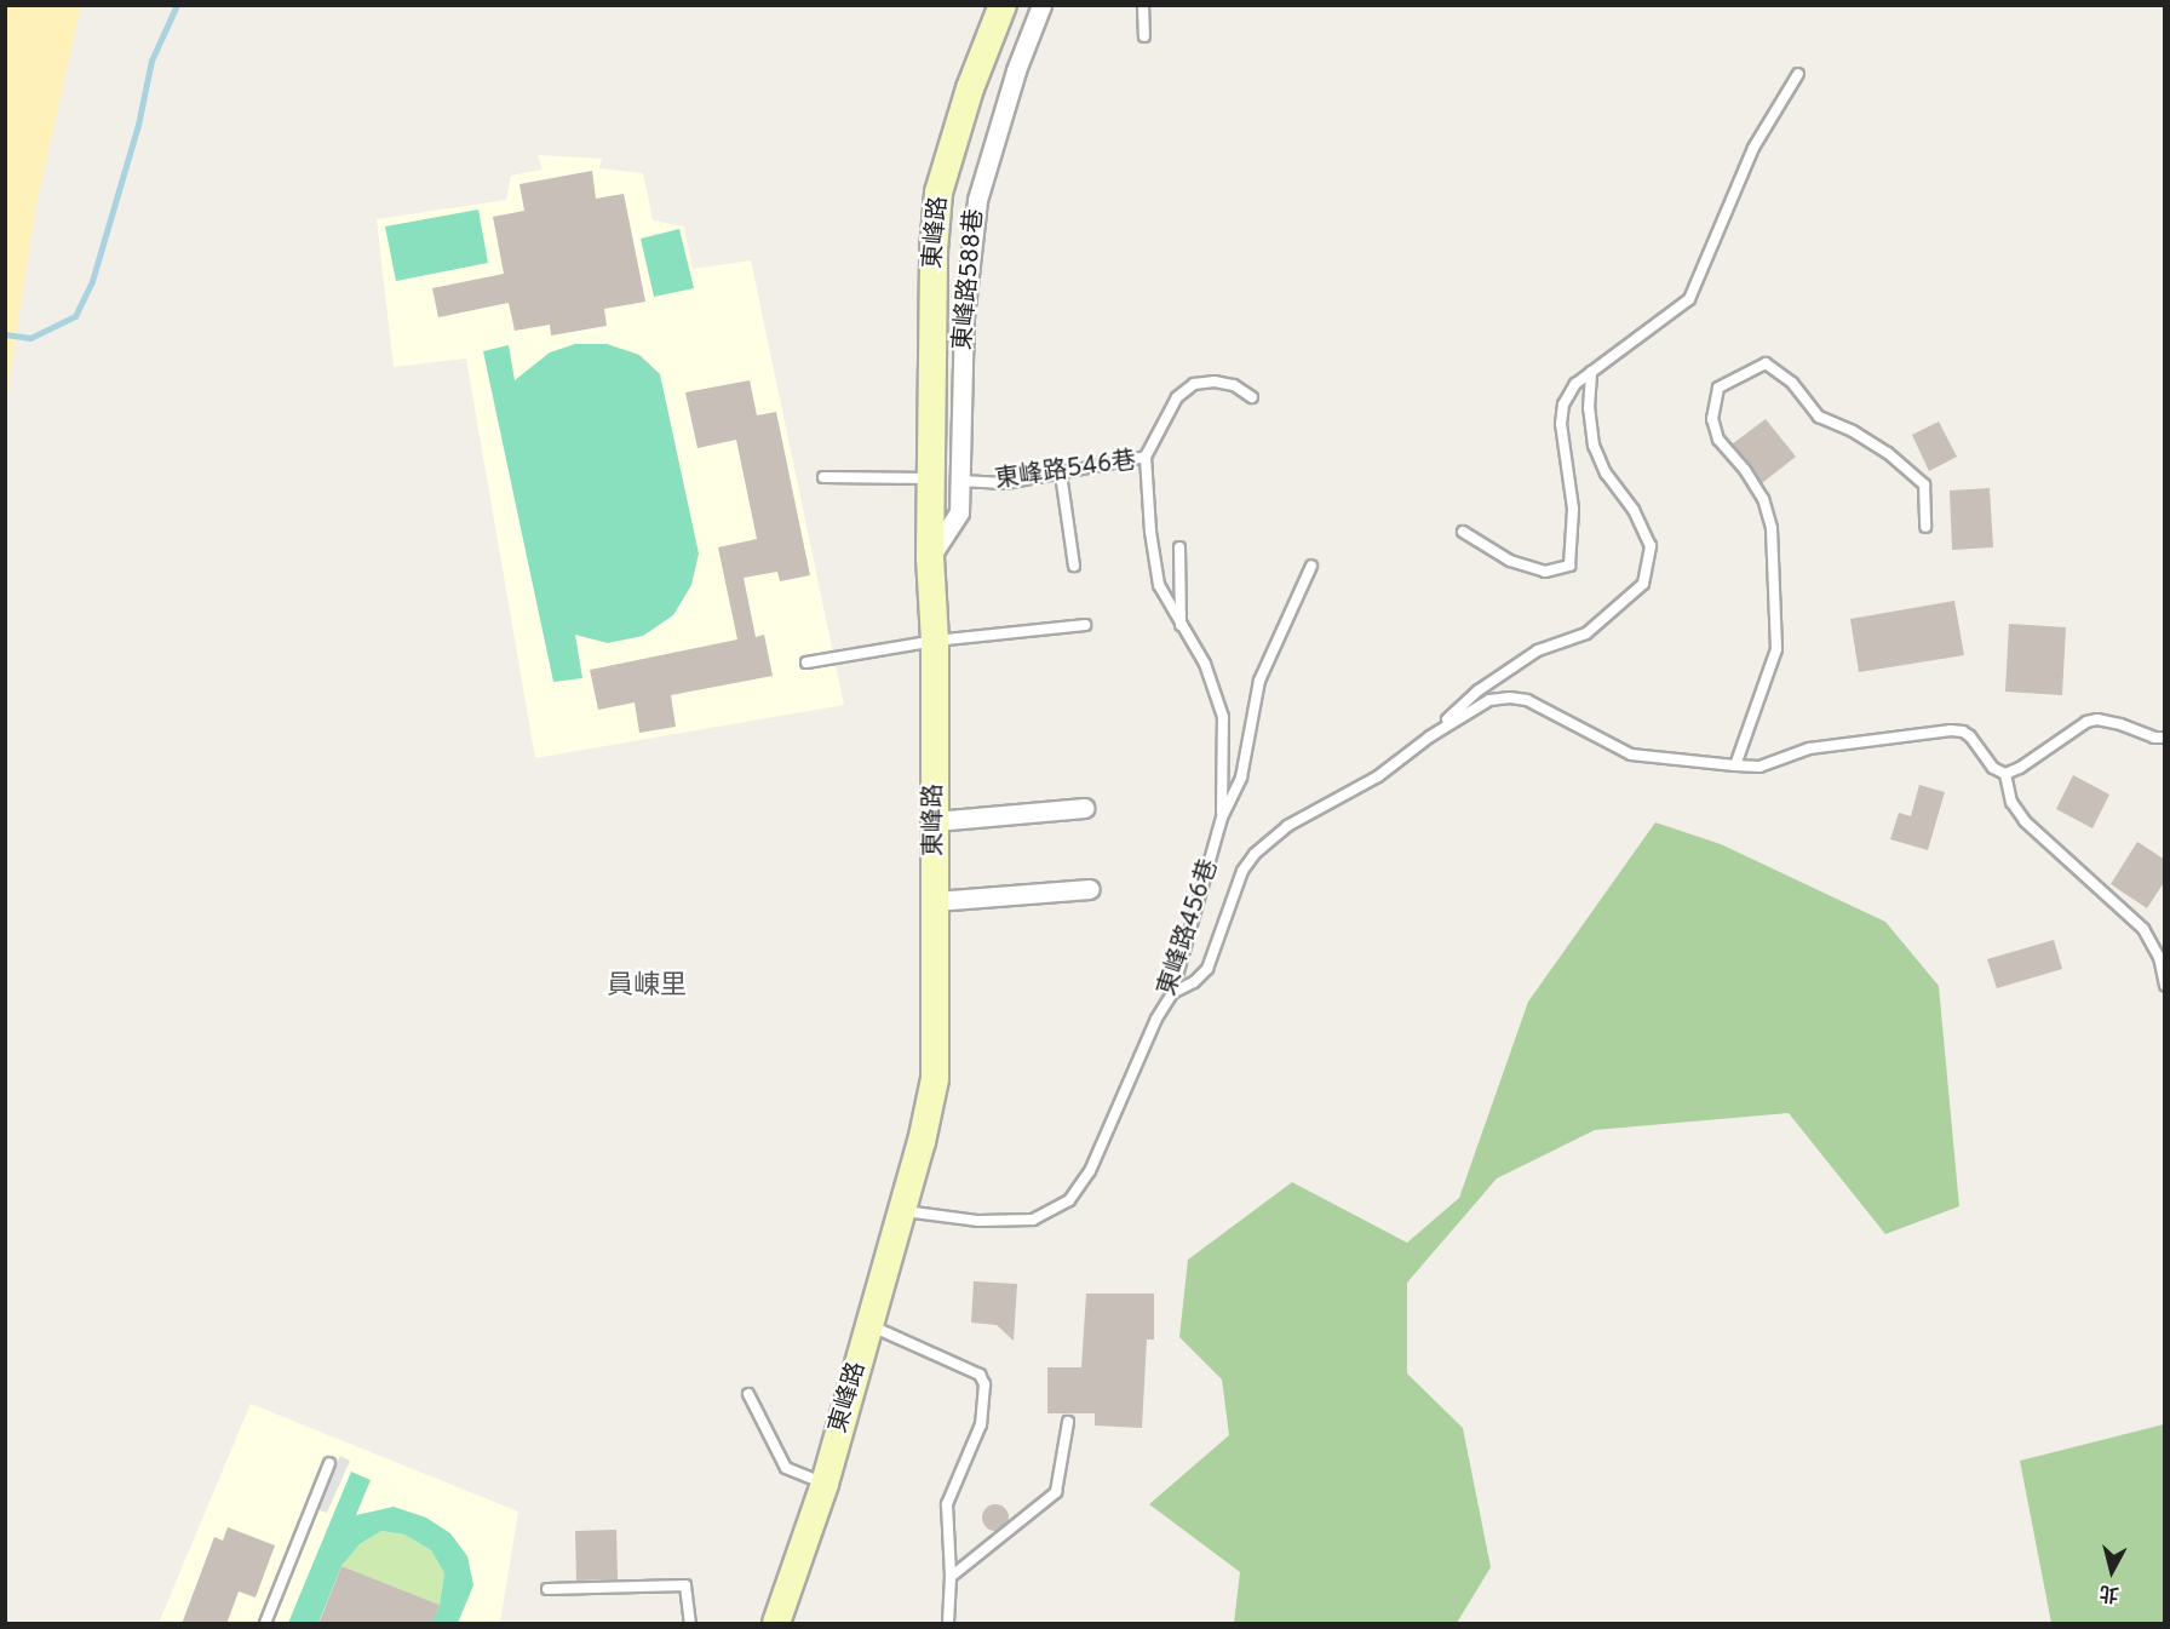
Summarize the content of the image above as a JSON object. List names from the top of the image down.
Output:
{
  "streets": {
    "main road": ["東峰路"],
    "street": ["東峰路588巷"],
    "lane": ["東峰路546巷", "東峰路456巷"]
  },
  "crossings": [
    ["東峰路", "東峰路588巷"],
    ["東峰路", "東峰路456巷"],
    ["東峰路588巷", "東峰路546巷"],
    ["東峰路546巷", "東峰路456巷"]
  ],
  "districts": ["員崠里"],
  "north": "bottom"
}
